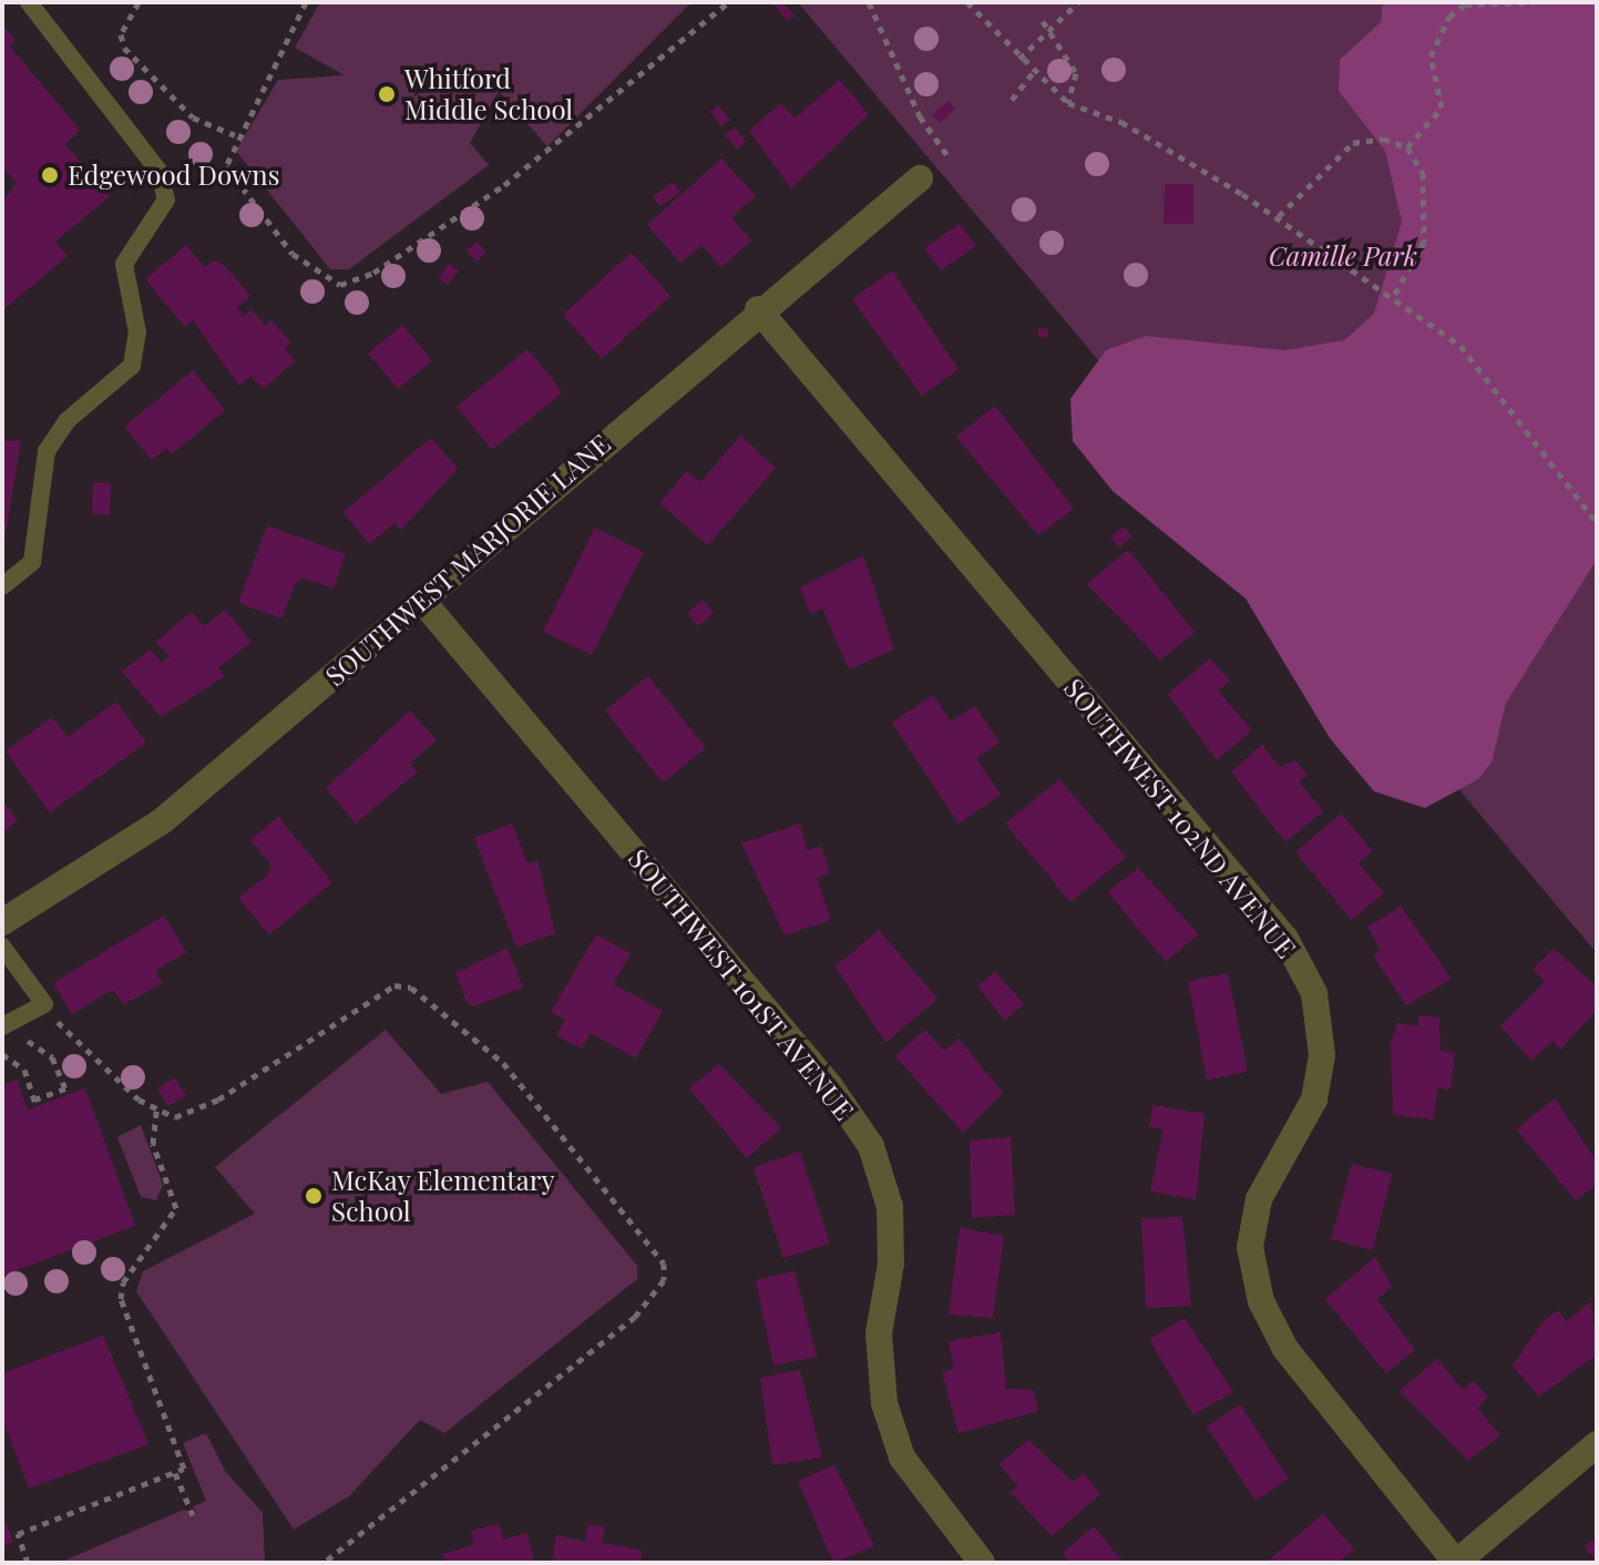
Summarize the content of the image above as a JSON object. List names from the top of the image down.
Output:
{
  "streets": {
    "street": ["SOUTHWEST MARJORIE LANE", "SOUTHWEST 102ND AVENUE", "SOUTHWEST 101ST AVENUE"]
  },
  "crossings": [
    ["SOUTHWEST MARJORIE LANE", "SOUTHWEST 102ND AVENUE"],
    ["SOUTHWEST MARJORIE LANE", "SOUTHWEST 101ST AVENUE"]
  ],
  "parks": ["Camille Park"],
  "places": ["Whitford Middle School", "Edgewood Downs", "McKay Elementary School"]
}
